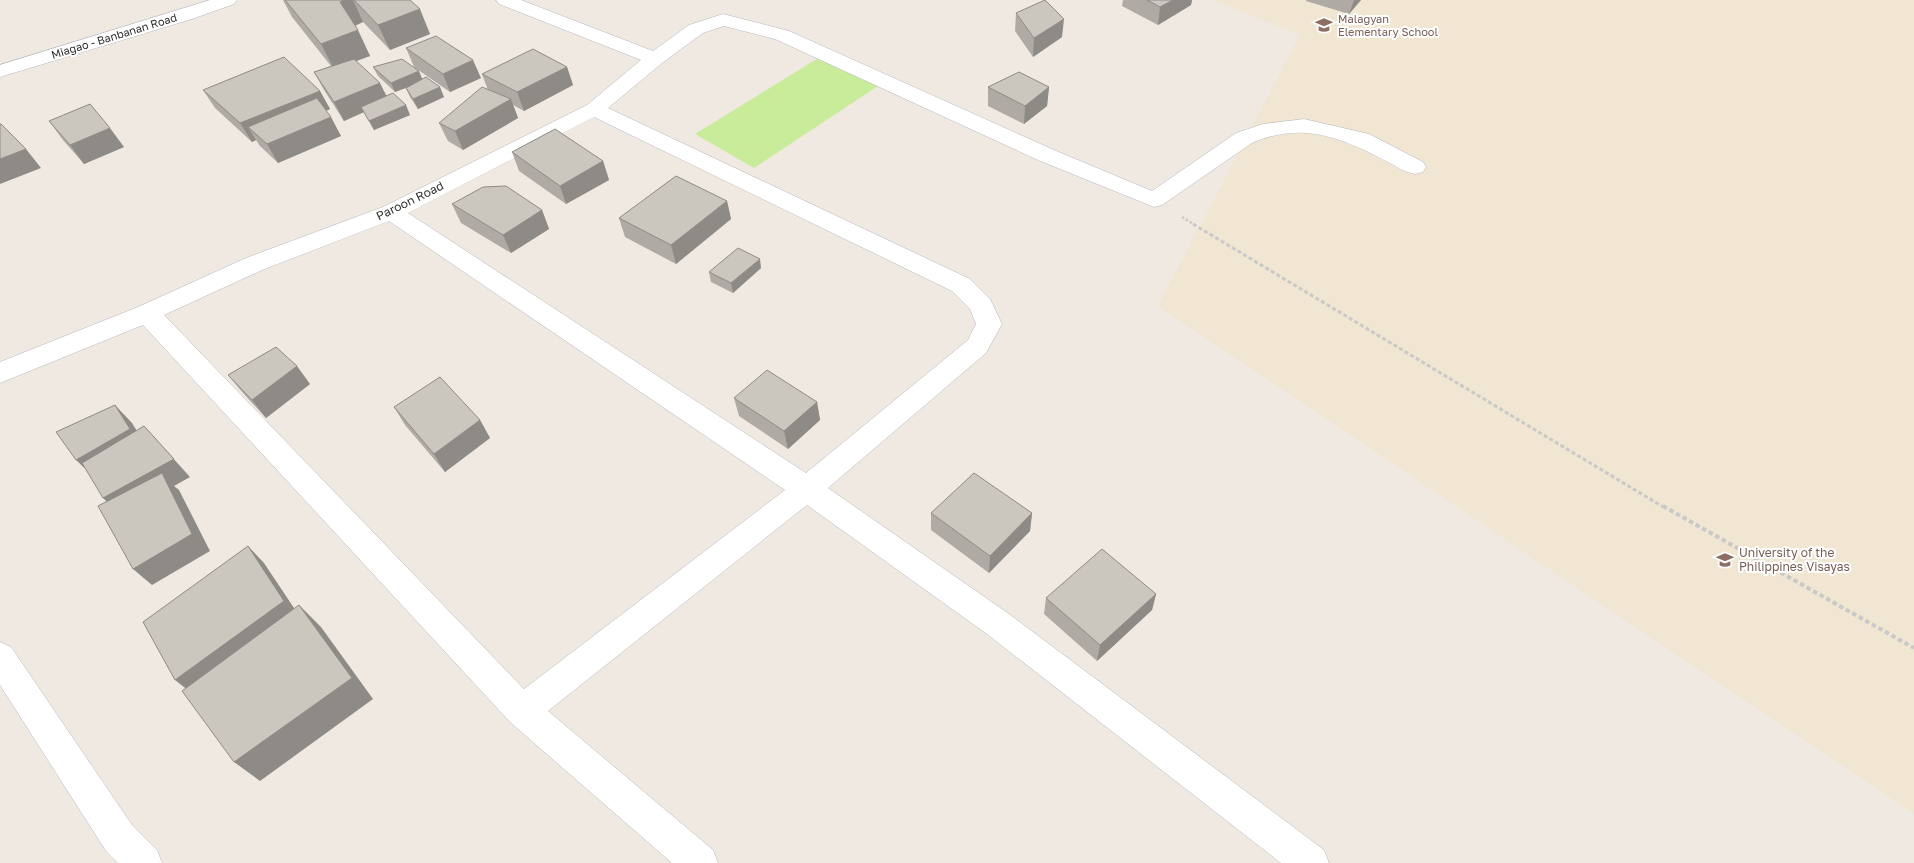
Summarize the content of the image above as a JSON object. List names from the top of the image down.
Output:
{
  "streets": {
    "street": ["Miagao - Banbanan Road", "Paroon Road"]
  },
  "places": {
    "school or university": ["Malagyan Elementary School", "University of the Philippines Visayas"]
  }
}
